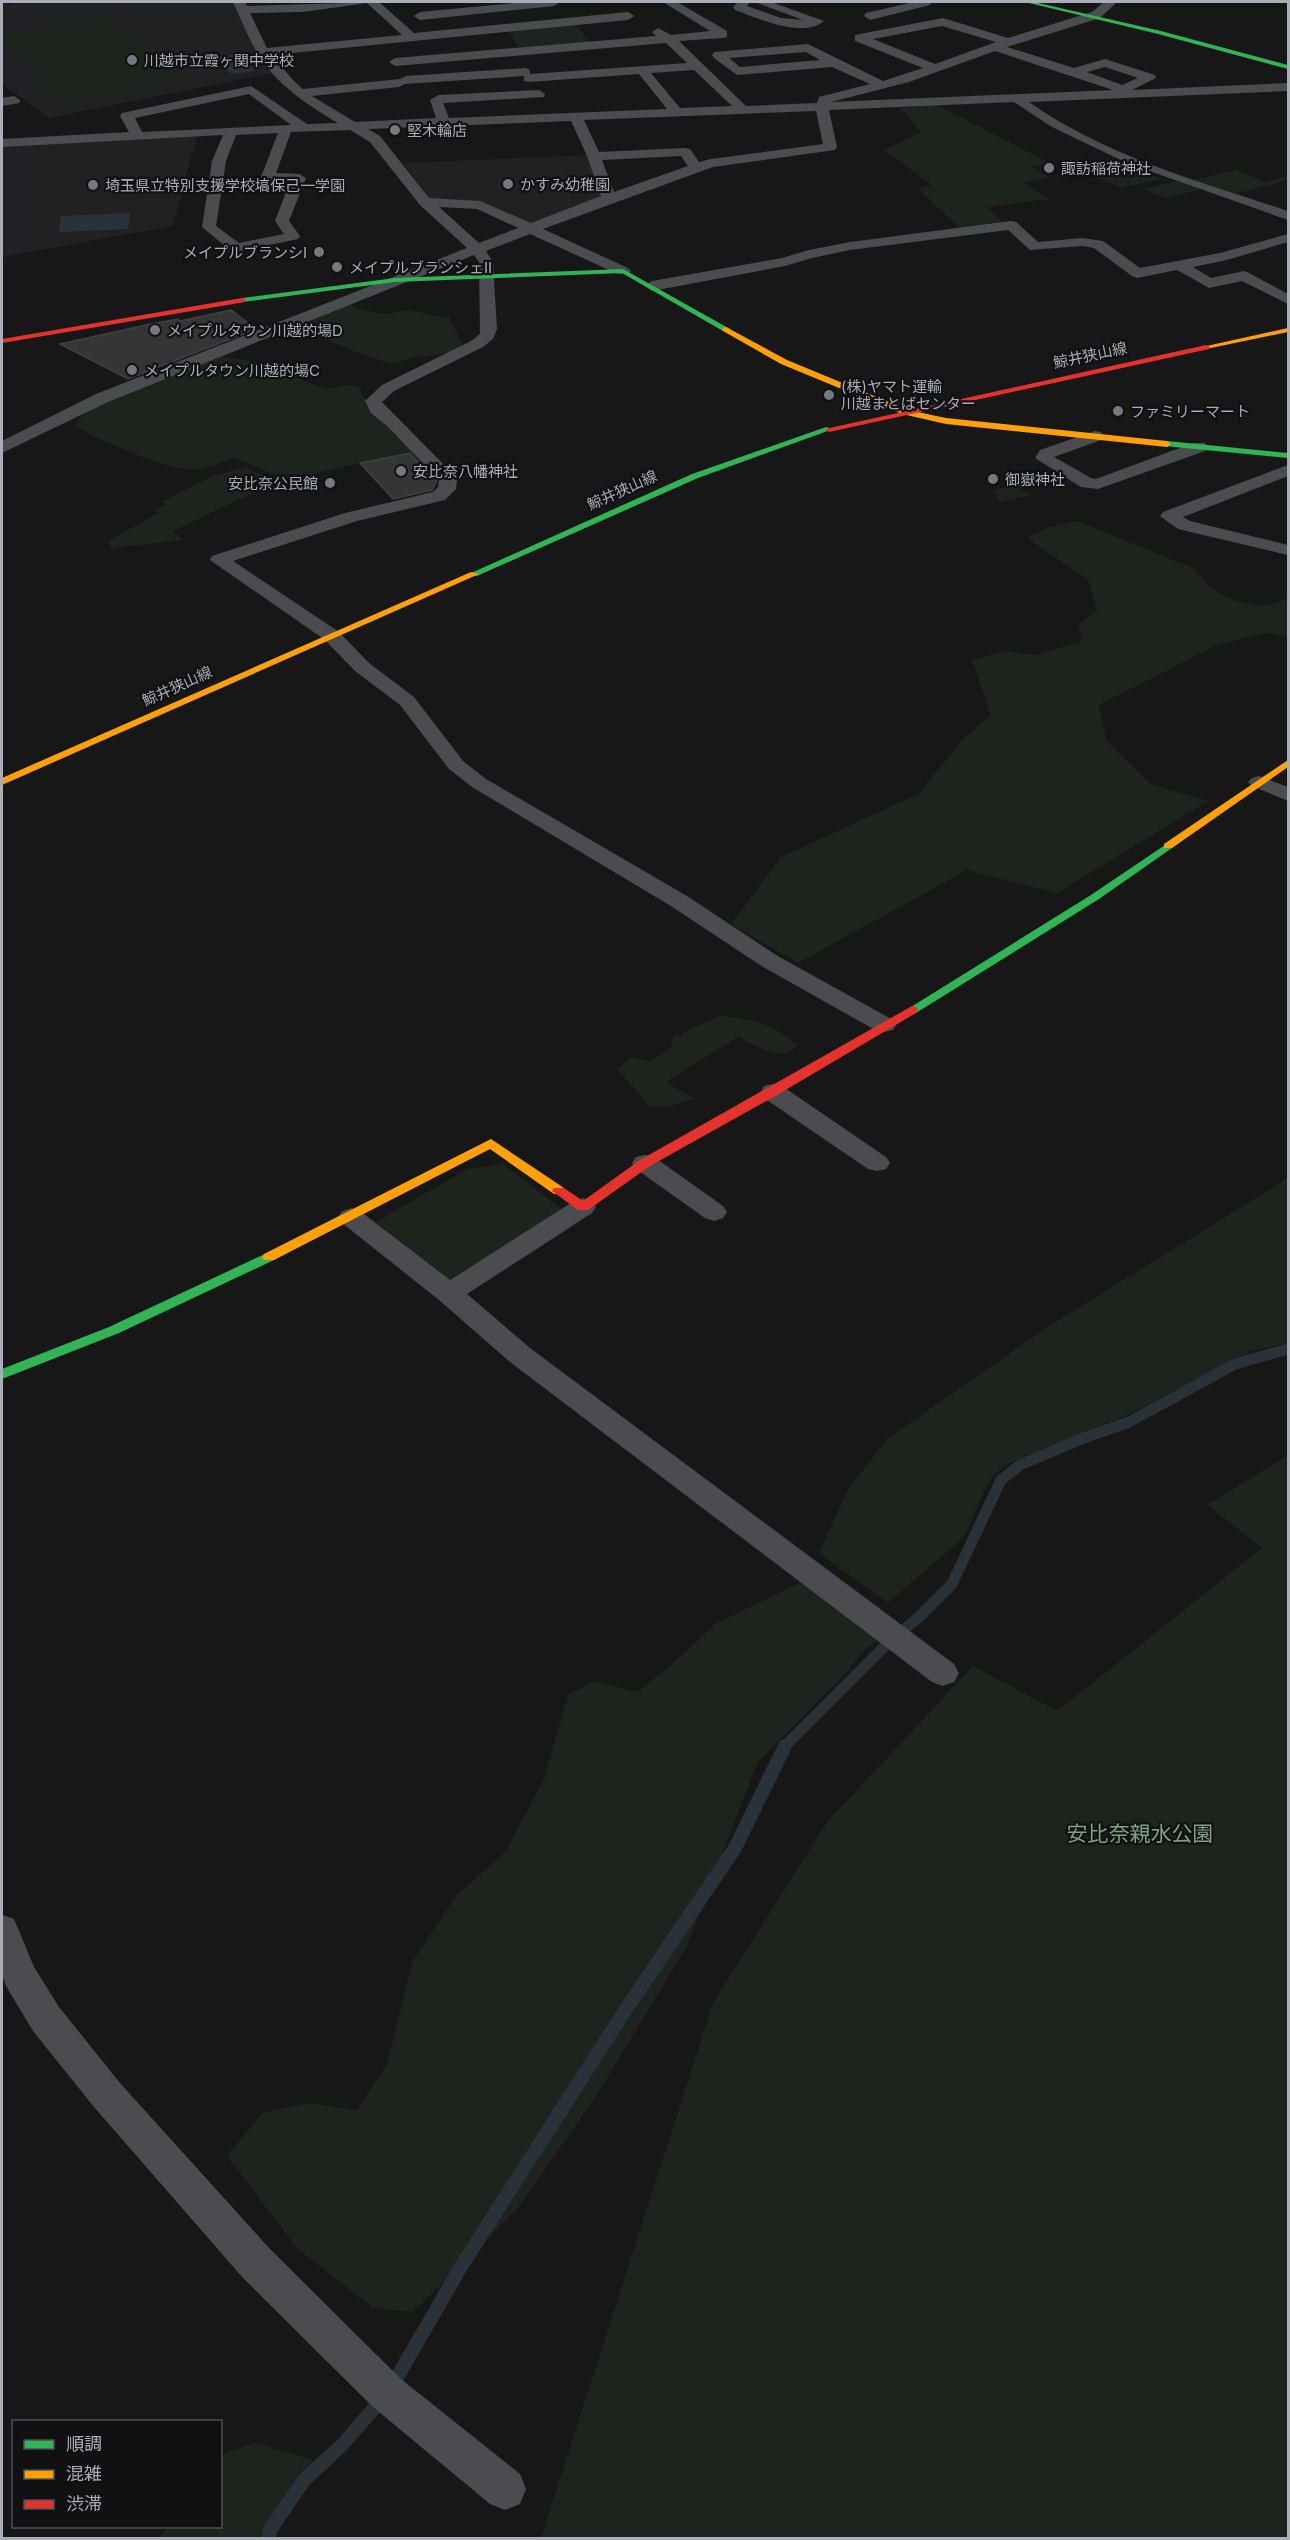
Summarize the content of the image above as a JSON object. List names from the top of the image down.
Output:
{
  "streets": {
    "street": ["鯨井狭山線"]
  },
  "parks": ["安比奈親水公園"],
  "places": [
    "川越市立霞ヶ関中学校",
    "堅木輪店",
    "諏訪稲荷神社",
    "かすみ幼稚園",
    "埼玉県立特別支援学校塙保己一学園",
    "メイプルブランシI",
    "メイプルブランシェⅡ",
    "メイプルタウン川越的場D",
    "メイプルタウン川越的場C",
    "(株)ヤマト運輸 川越まとばセンター",
    "ファミリーマート",
    "安比奈八幡神社",
    "御嶽神社",
    "安比奈公民館"
  ],
  "legend": ["順調", "混雑", "渋滞"]
}
